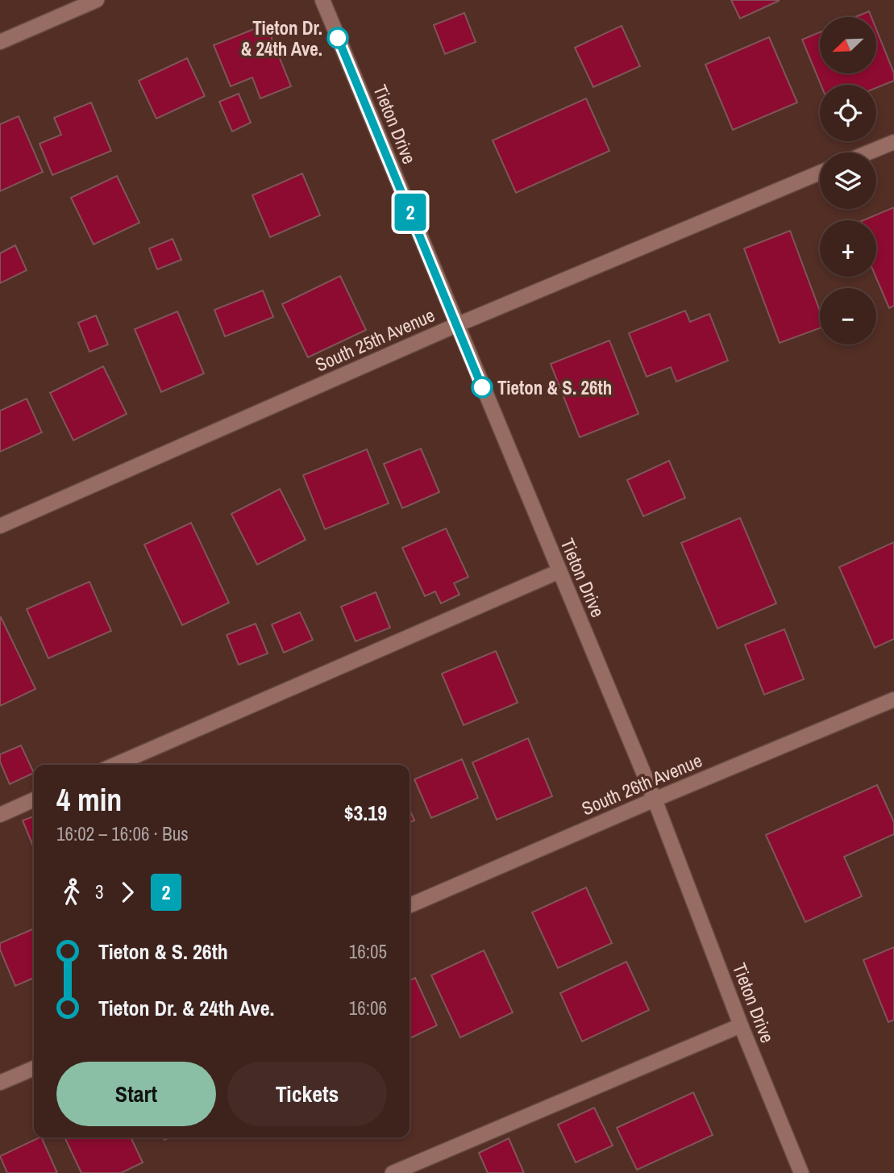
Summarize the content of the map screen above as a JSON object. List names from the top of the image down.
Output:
{
  "streets": {
    "street": ["Tieton Drive", "South 25th Avenue", "South 26th Avenue"]
  },
  "crossings": [
    ["Tieton Drive", "South 25th Avenue"],
    ["Tieton Drive", "South 26th Avenue"]
  ],
  "places": ["Tieton Dr. & 24th Ave.", "Tieton & S. 26th"],
  "lines": ["bus line 2"],
  "north": "bottom left",
  "page": {
    "on_map": "2",
    "map_buttons": ["+", "−"],
    "heading": ["4 min", "16:02 – 16:06 · Bus", "$3.19"],
    "legs": ["3", "2"],
    "list": [
      {
        "name": "Tieton & S. 26th",
        "value": "16:05"
      },
      {
        "name": "Tieton Dr. & 24th Ave.",
        "value": "16:06"
      }
    ],
    "buttons": ["Start", "Tickets"]
  }
}
